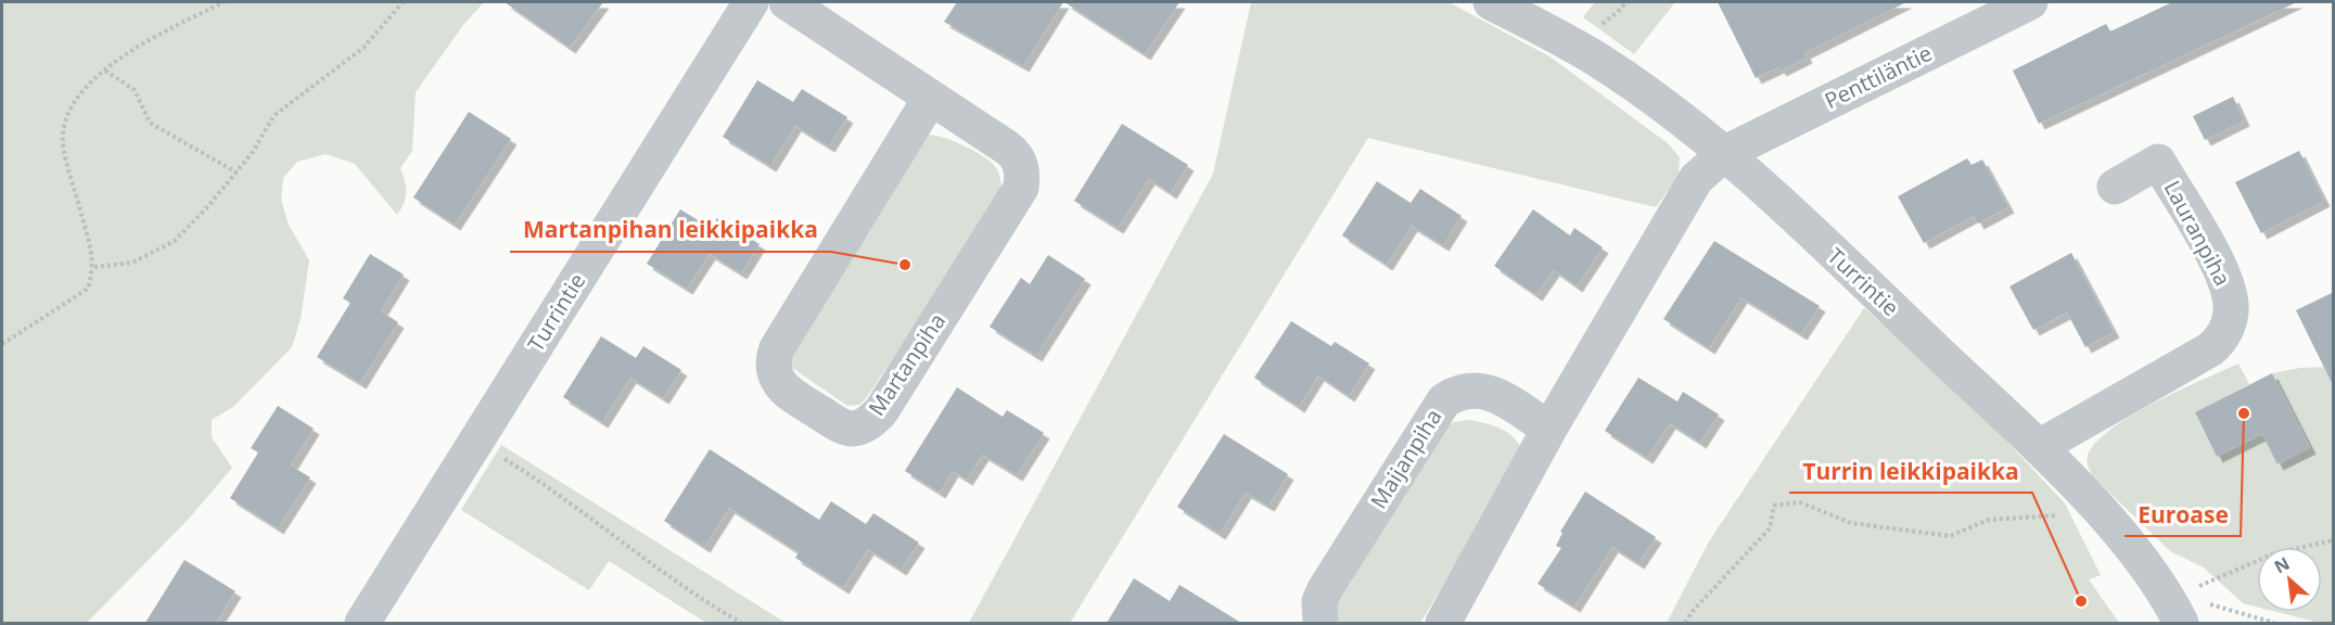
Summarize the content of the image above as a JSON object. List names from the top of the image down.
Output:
{
  "streets": {
    "street": [
      "Penttiläntie",
      "Lauranpiha",
      "Turrintie",
      "Martanpiha",
      "Maijanpiha"
    ]
  },
  "crossings": [
    ["Penttiläntie", "Turrintie"],
    ["Lauranpiha", "Turrintie"]
  ],
  "places": ["Martanpihan leikkipaikka", "Euroase", "Turrin leikkipaikka"],
  "north": "top left"
}
